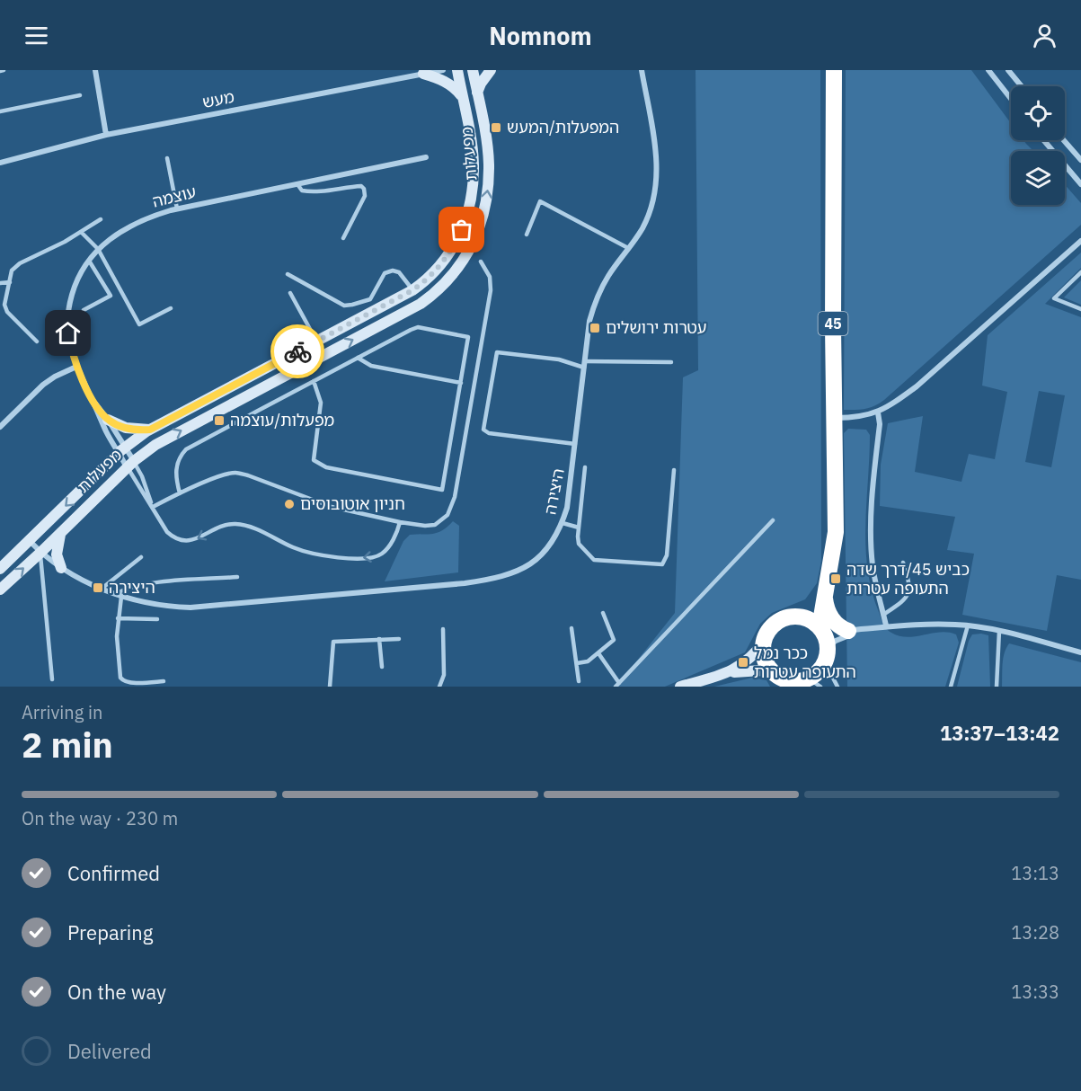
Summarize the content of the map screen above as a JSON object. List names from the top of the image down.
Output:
{
  "streets": {
    "highway": ["45"],
    "street": [
      "מעש",
      "מפעלות",
      "עוצמה",
      "היצירה"
    ]
  },
  "crossings": [
    ["מפעלות", "עוצמה"],
    ["מפעלות", "היצירה"]
  ],
  "places": {
    "transit": [
      "המפעלות/המעש",
      "עטרות ירושלים",
      "מפעלות/עוצמה",
      "כביש 45/דרך שדה התעופה עטרות",
      "היצירה",
      "ככר נמל התעופה עטרות"
    ],
    "other": ["חניון אוטובוסים"]
  },
  "page": {
    "header": "Nomnom",
    "heading": ["2 min", "Arriving in", "13:37–13:42"],
    "bar": "On the way · 230 m",
    "list": [
      ["Confirmed", "13:13"],
      ["Preparing", "13:28"],
      ["On the way", "13:33"],
      "Delivered"
    ]
  }
}
